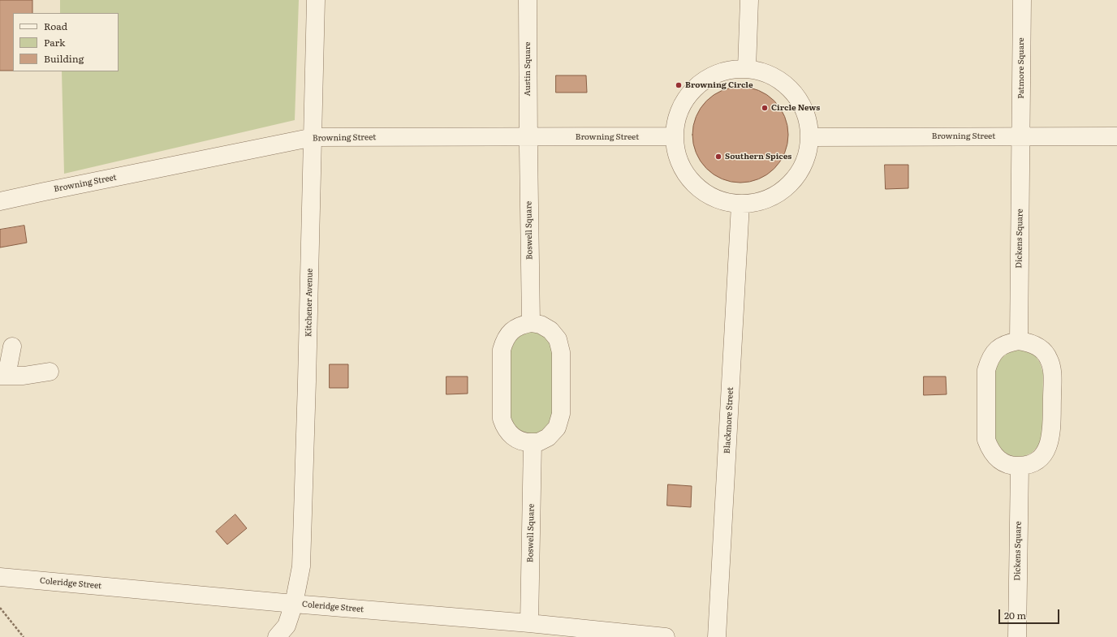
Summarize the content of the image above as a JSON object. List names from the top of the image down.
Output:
{
  "streets": {
    "street": [
      "Patmore Square",
      "Austin Square",
      "Browning Street",
      "Boswell Square",
      "Dickens Square",
      "Kitchener Avenue",
      "Blackmore Street",
      "Coleridge Street"
    ]
  },
  "crossings": [
    ["Patmore Square", "Browning Street"],
    ["Patmore Square", "Dickens Square"],
    ["Austin Square", "Browning Street"],
    ["Austin Square", "Boswell Square"],
    ["Browning Street", "Boswell Square"],
    ["Browning Street", "Dickens Square"],
    ["Browning Street", "Kitchener Avenue"],
    ["Boswell Square", "Coleridge Street"],
    ["Kitchener Avenue", "Coleridge Street"]
  ],
  "places": ["Browning Circle", "Circle News", "Southern Spices"],
  "legend": ["Road", "Park", "Building"],
  "scale_bar": "20 m"
}
